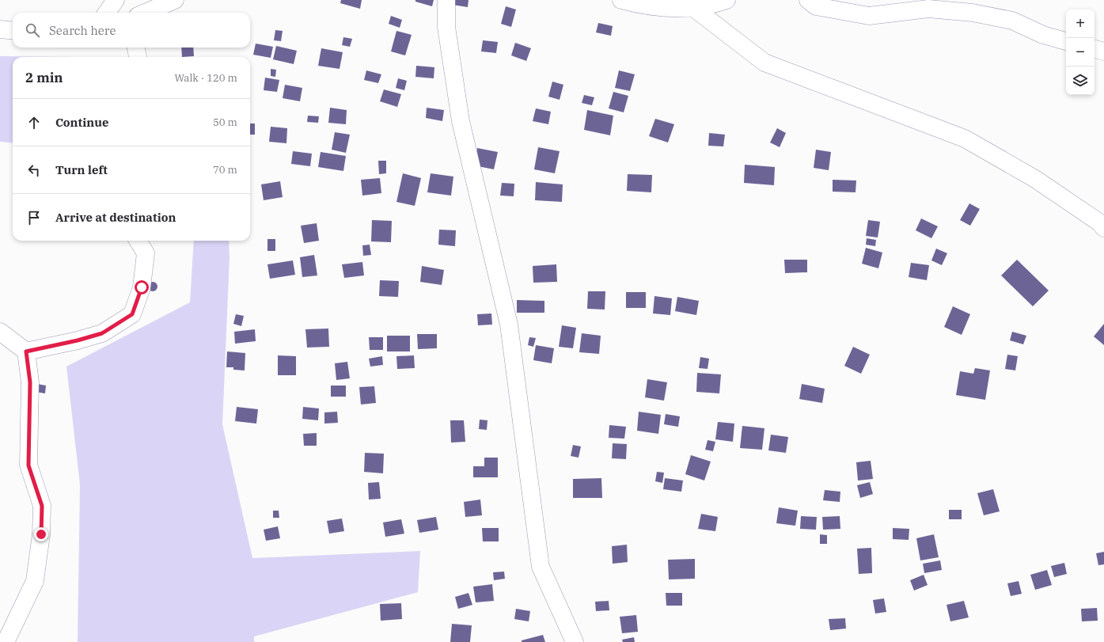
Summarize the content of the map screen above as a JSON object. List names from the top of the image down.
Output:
{
  "page": {
    "map_buttons": ["+", "−"],
    "search": "Search here",
    "heading": ["2 min", "Walk · 120 m"],
    "list": [
      ["Continue", "50 m"],
      ["Turn left", "70 m"],
      "Arrive at destination"
    ]
  }
}
